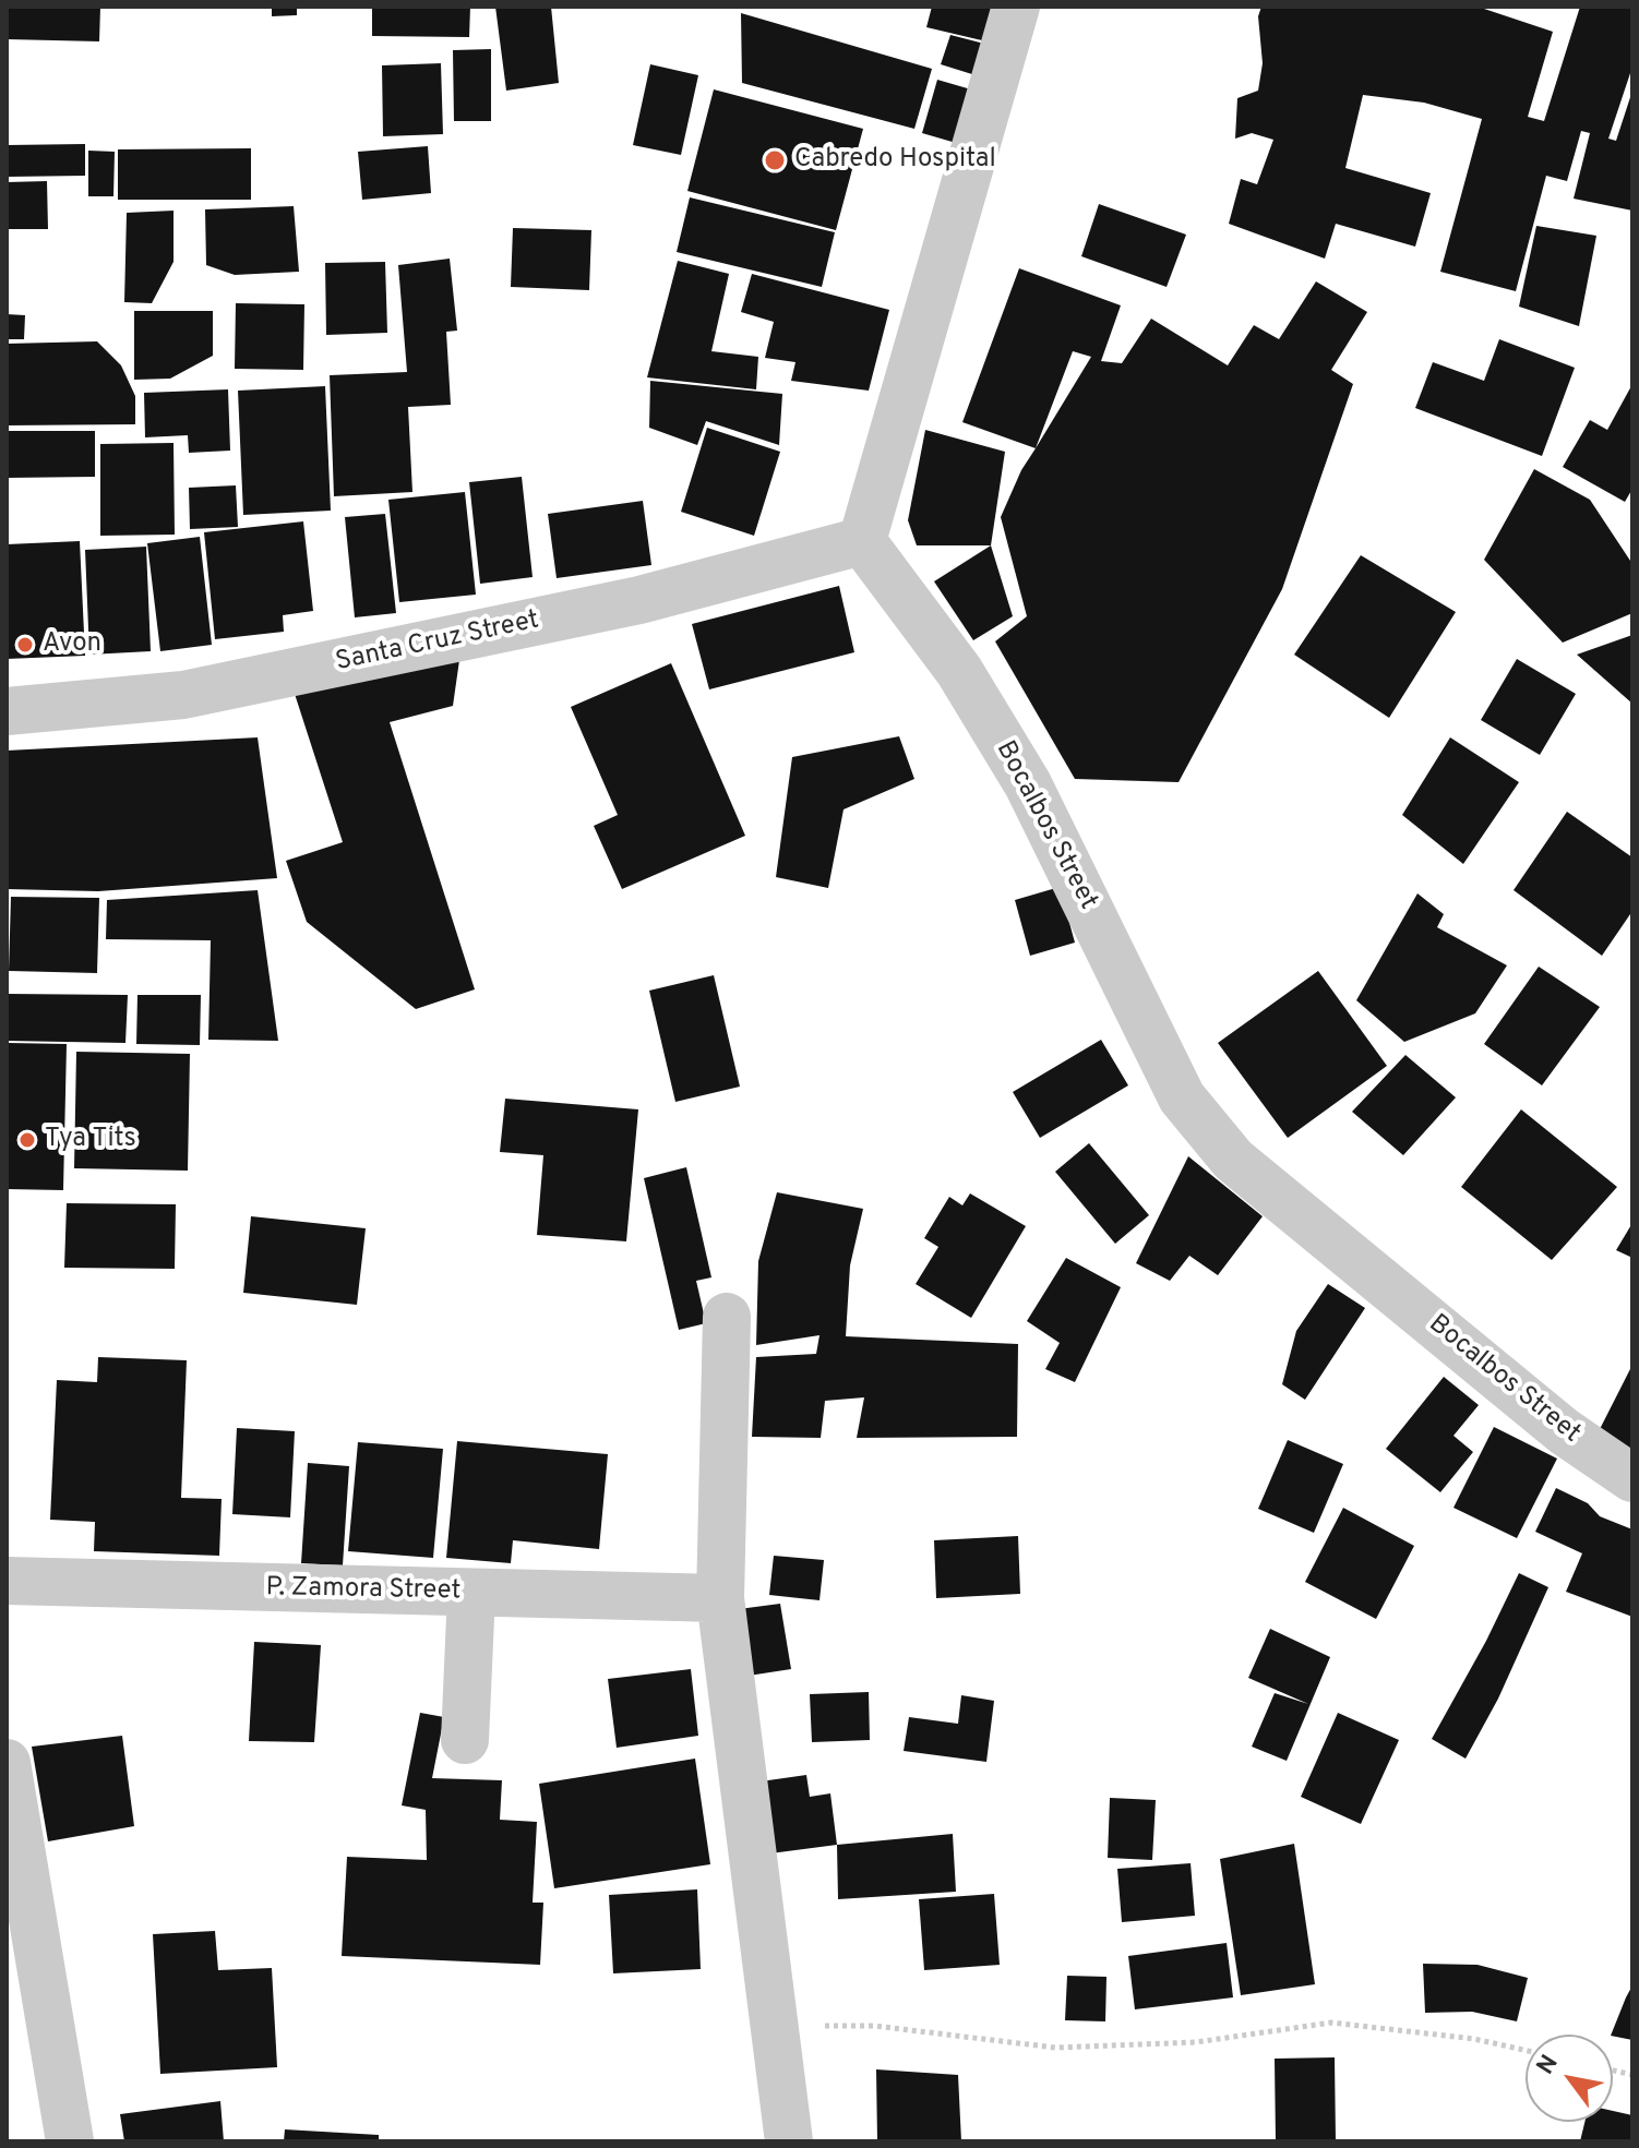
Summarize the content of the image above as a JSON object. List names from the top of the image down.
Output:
{
  "streets": {
    "street": ["Santa Cruz Street", "Bocalbos Street", "P. Zamora Street"]
  },
  "crossings": [
    ["Santa Cruz Street", "Bocalbos Street"]
  ],
  "places": ["Cabredo Hospital", "Avon", "Tya Tits"],
  "north": "top left"
}
